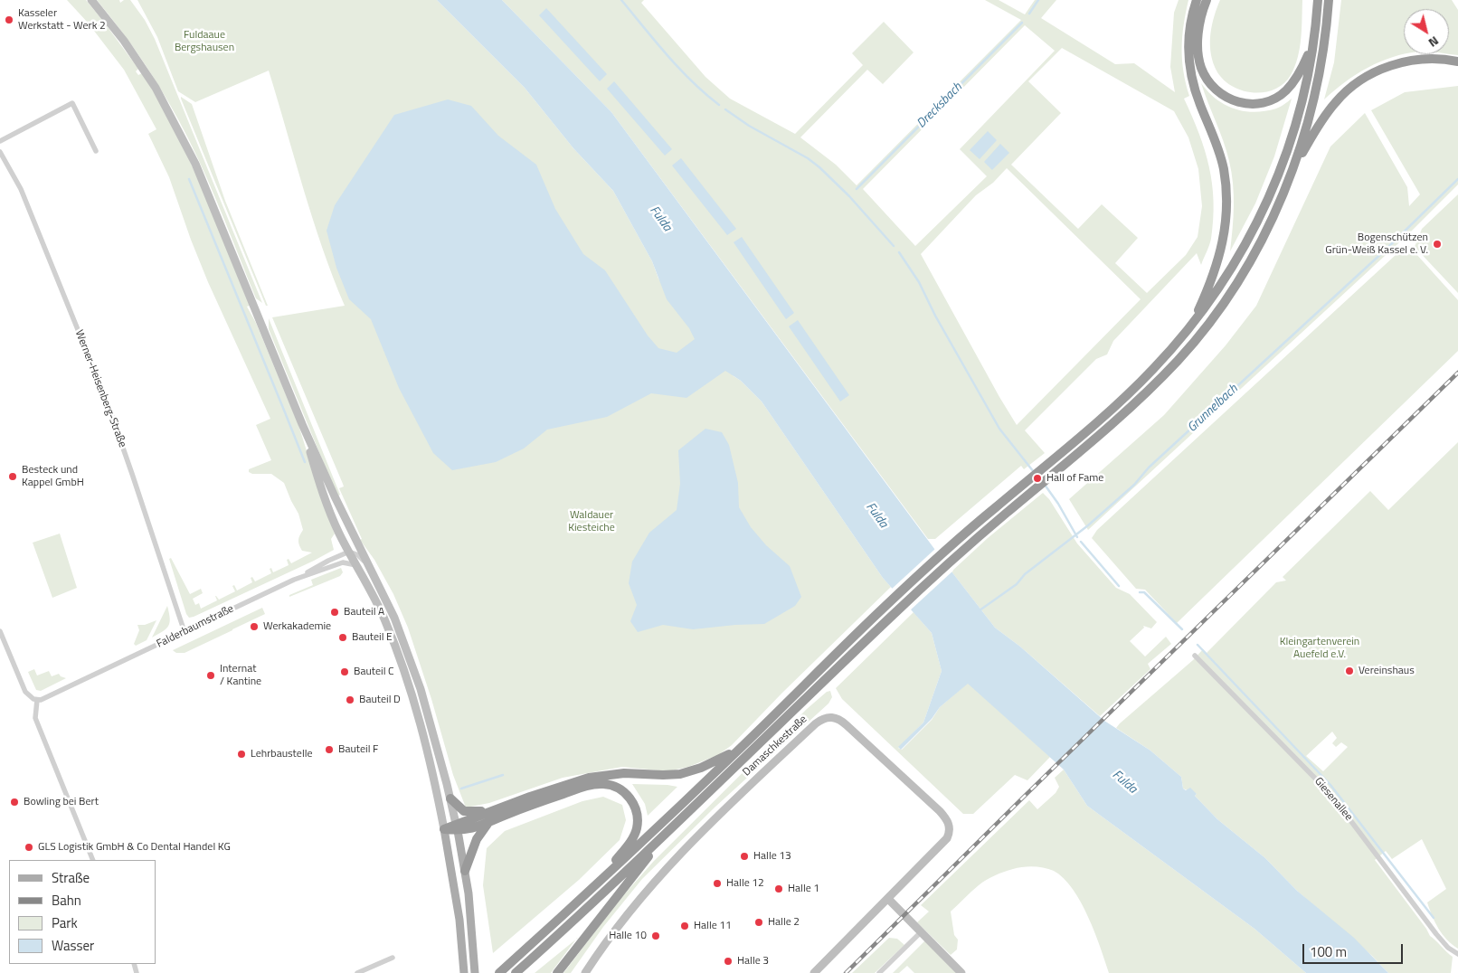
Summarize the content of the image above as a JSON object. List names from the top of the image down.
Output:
{
  "streets": {
    "main road": ["Damaschkestraße"],
    "street": ["Werner-Heisenberg-Straße", "Falderbaumstraße", "Giesenallee"]
  },
  "crossings": [
    ["Werner-Heisenberg-Straße", "Falderbaumstraße"]
  ],
  "water": ["Drecksbach", "Fulda", "Grunnelbach"],
  "parks": ["Fuldaaue Bergshausen", "Waldauer Kiesteiche", "Kleingartenverein Auefeld e.V."],
  "places": [
    "Kasseler Werkstatt - Werk 2",
    "Bogenschützen Grün-Weiß Kassel e. V.",
    "Besteck und Kappel GmbH",
    "Hall of Fame",
    "Bauteil A",
    "Werkakademie",
    "Bauteil E",
    "Vereinshaus",
    "Bauteil C",
    "Internat / Kantine",
    "Bauteil D",
    "Bauteil F",
    "Lehrbaustelle",
    "Bowling bei Bert",
    "GLS Logistik GmbH & Co Dental Handel KG",
    "Halle 13",
    "Halle 12",
    "Halle 1",
    "Halle 2",
    "Halle 11",
    "Halle 10",
    "Halle 3"
  ],
  "legend": [
    "Straße",
    "Bahn",
    "Park",
    "Wasser"
  ],
  "scale_bar": "100 m",
  "north": "bottom right"
}
